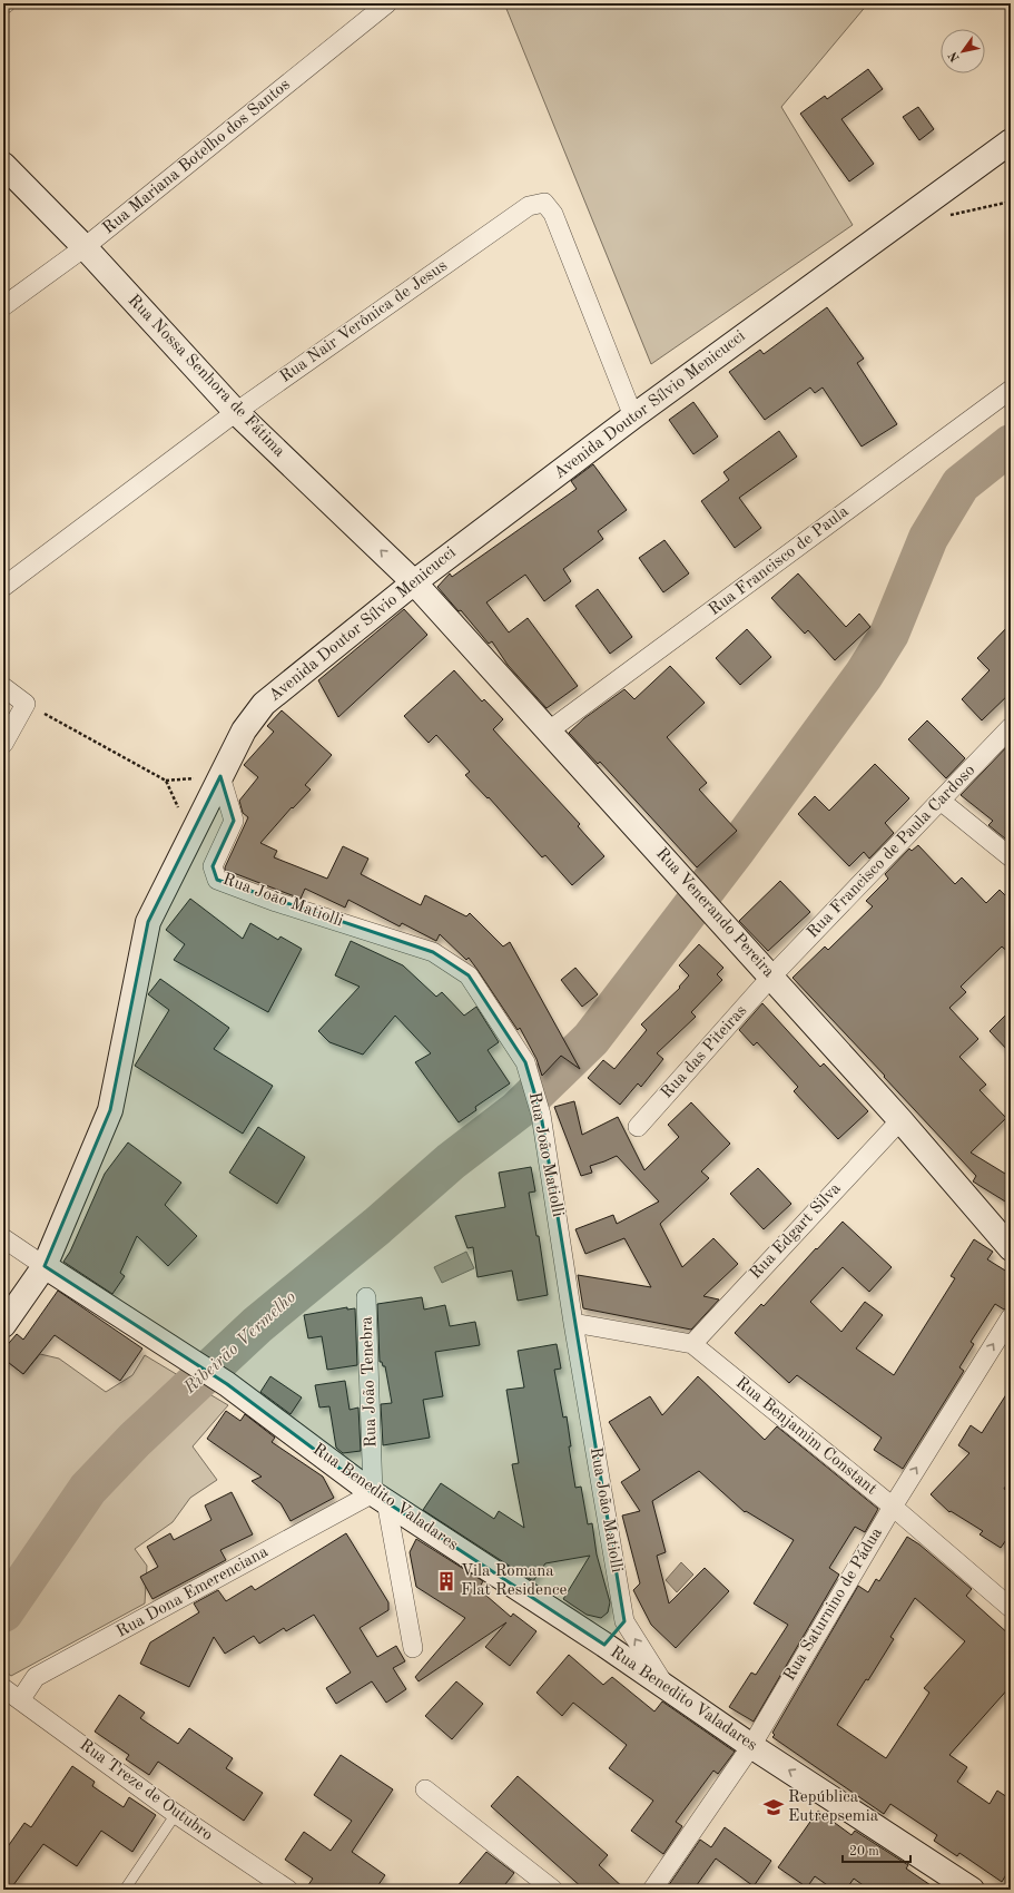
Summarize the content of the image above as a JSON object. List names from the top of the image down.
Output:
{
  "streets": {
    "main road": [
      "Rua Nossa Senhora de Fátima",
      "Avenida Doutor Sílvio Menicucci",
      "Rua Venerando Pereira",
      "Rua Benedito Valadares"
    ],
    "street": [
      "Rua Mariana Botelho dos Santos",
      "Rua Nair Verônica de Jesus",
      "Rua Francisco de Paula",
      "Rua Francisco de Paula Cardoso",
      "Rua João Matiolli",
      "Rua das Piteiras",
      "Rua Edgart Silva",
      "Rua João Tenebra",
      "Rua Benjamim Constant",
      "Rua Dona Emerenciana",
      "Rua Saturnino de Pádua",
      "Rua Treze de Outubro"
    ]
  },
  "crossings": [
    ["Rua Mariana Botelho dos Santos", "Rua Nossa Senhora de Fátima"],
    ["Rua Nair Verônica de Jesus", "Rua Nossa Senhora de Fátima"],
    ["Rua Nair Verônica de Jesus", "Avenida Doutor Sílvio Menicucci"],
    ["Rua Nossa Senhora de Fátima", "Avenida Doutor Sílvio Menicucci"],
    ["Rua Nossa Senhora de Fátima", "Rua Venerando Pereira"],
    ["Avenida Doutor Sílvio Menicucci", "Rua João Matiolli"],
    ["Avenida Doutor Sílvio Menicucci", "Rua Venerando Pereira"],
    ["Avenida Doutor Sílvio Menicucci", "Rua Benedito Valadares"],
    ["Rua Francisco de Paula", "Rua Venerando Pereira"],
    ["Rua Francisco de Paula Cardoso", "Rua Venerando Pereira"],
    ["Rua Francisco de Paula Cardoso", "Rua das Piteiras"],
    ["Rua João Matiolli", "Rua Benjamim Constant"],
    ["Rua João Matiolli", "Rua Benedito Valadares"],
    ["Rua Venerando Pereira", "Rua das Piteiras"],
    ["Rua Venerando Pereira", "Rua Edgart Silva"],
    ["Rua Edgart Silva", "Rua Benjamim Constant"],
    ["Rua João Tenebra", "Rua Benedito Valadares"],
    ["Rua João Tenebra", "Rua Dona Emerenciana"],
    ["Rua Benjamim Constant", "Rua Saturnino de Pádua"],
    ["Rua Benedito Valadares", "Rua Dona Emerenciana"],
    ["Rua Benedito Valadares", "Rua Saturnino de Pádua"],
    ["Rua Dona Emerenciana", "Rua Treze de Outubro"]
  ],
  "one_way": ["Rua Nossa Senhora de Fátima"],
  "water": ["Ribeirão Vermelho"],
  "places": {
    "building": ["Vila Romana Flat Residence"],
    "school or university": ["República Eutrepsemia"]
  },
  "scale_bar": "20 m",
  "north": "bottom left"
}
